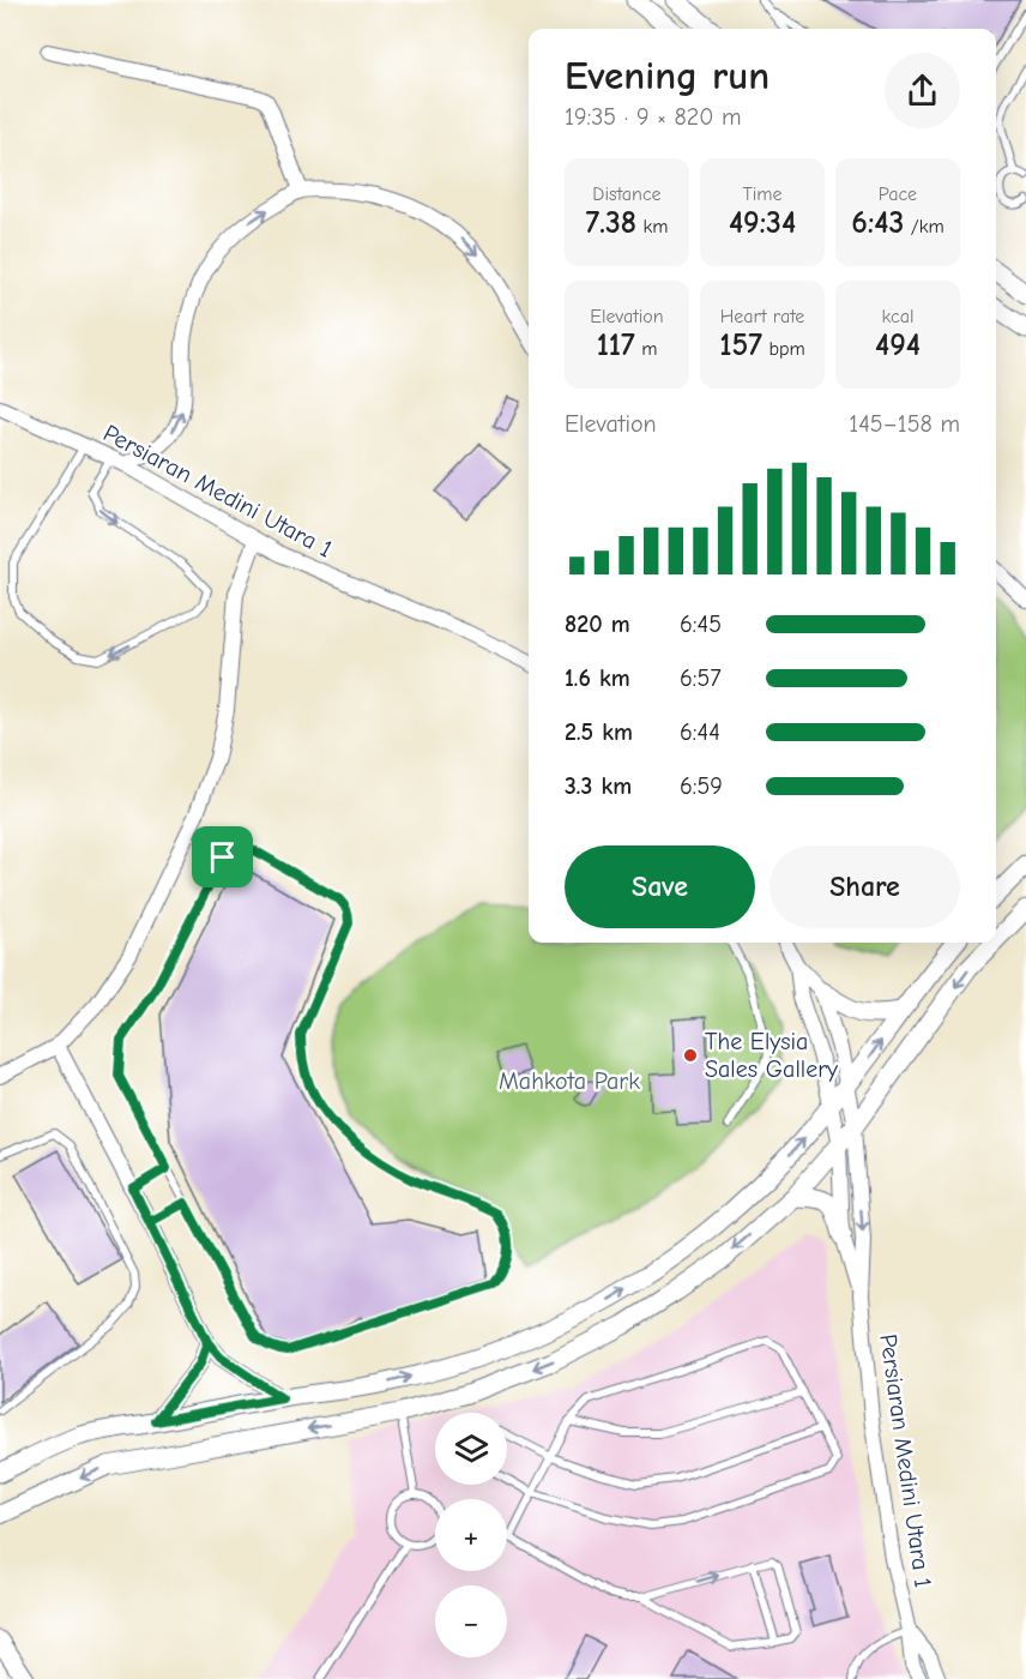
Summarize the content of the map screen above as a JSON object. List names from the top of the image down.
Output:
{
  "streets": {
    "street": ["Persiaran Medini Utara 1"]
  },
  "parks": ["Mahkota Park"],
  "places": ["The Elysia Sales Gallery"],
  "page": {
    "heading": ["Evening run", "19:35 · 9 × 820 m"],
    "stats": [
      ["Distance", "7.38 km"],
      ["Time", "49:34"],
      ["Pace", "6:43 /km"],
      ["Elevation", "117 m"],
      ["Heart rate", "157 bpm"],
      ["kcal", "494"]
    ],
    "chart": ["Elevation", "145–158 m"],
    "list": [
      {
        "name": "820 m",
        "note": "6:45"
      },
      {
        "name": "1.6 km",
        "note": "6:57"
      },
      {
        "name": "2.5 km",
        "note": "6:44"
      },
      {
        "name": "3.3 km",
        "note": "6:59"
      }
    ],
    "buttons": ["Save", "Share"],
    "map_buttons": ["+", "−"]
  }
}
